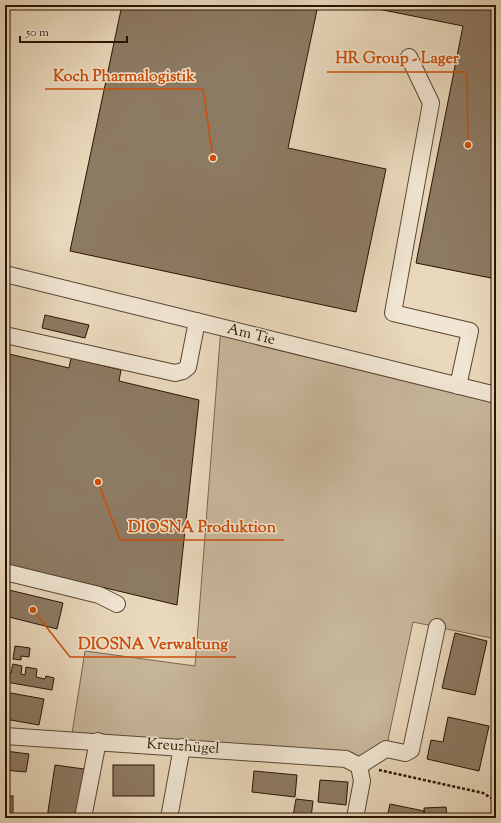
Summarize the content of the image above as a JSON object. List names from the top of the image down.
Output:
{
  "streets": {
    "street": ["Am Tie", "Kreuzhügel"]
  },
  "places": [
    "HR Group - Lager",
    "Koch Pharmalogistik",
    "DIOSNA Produktion",
    "DIOSNA Verwaltung"
  ],
  "scale_bar": "50 m"
}
